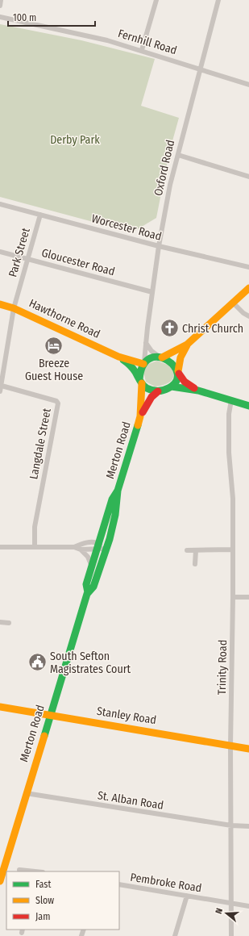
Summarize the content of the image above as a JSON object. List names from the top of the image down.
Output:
{
  "streets": {
    "main road": ["Hawthorne Road", "Merton Road", "Stanley Road"],
    "street": [
      "Fernhill Road",
      "Oxford Road",
      "Worcester Road",
      "Park Street",
      "Gloucester Road",
      "Langdale Street",
      "Trinity Road",
      "St. Alban Road",
      "Pembroke Road"
    ]
  },
  "crossings": [
    ["Fernhill Road", "Oxford Road"],
    ["Oxford Road", "Worcester Road"],
    ["Oxford Road", "Gloucester Road"],
    ["Oxford Road", "Hawthorne Road"],
    ["Oxford Road", "Merton Road"],
    ["Worcester Road", "Park Street"],
    ["Park Street", "Gloucester Road"],
    ["Park Street", "Hawthorne Road"],
    ["Park Street", "Langdale Street"],
    ["Hawthorne Road", "Merton Road"],
    ["Merton Road", "Stanley Road"],
    ["Merton Road", "St. Alban Road"],
    ["Trinity Road", "Stanley Road"],
    ["Trinity Road", "St. Alban Road"],
    ["Trinity Road", "Pembroke Road"]
  ],
  "parks": ["Derby Park"],
  "places": {
    "church": ["Christ Church"],
    "hotel": ["Breeze Guest House"],
    "public building": ["South Sefton Magistrates Court"]
  },
  "legend": ["Fast", "Slow", "Jam"],
  "scale_bar": "100 m",
  "north": "left"
}
